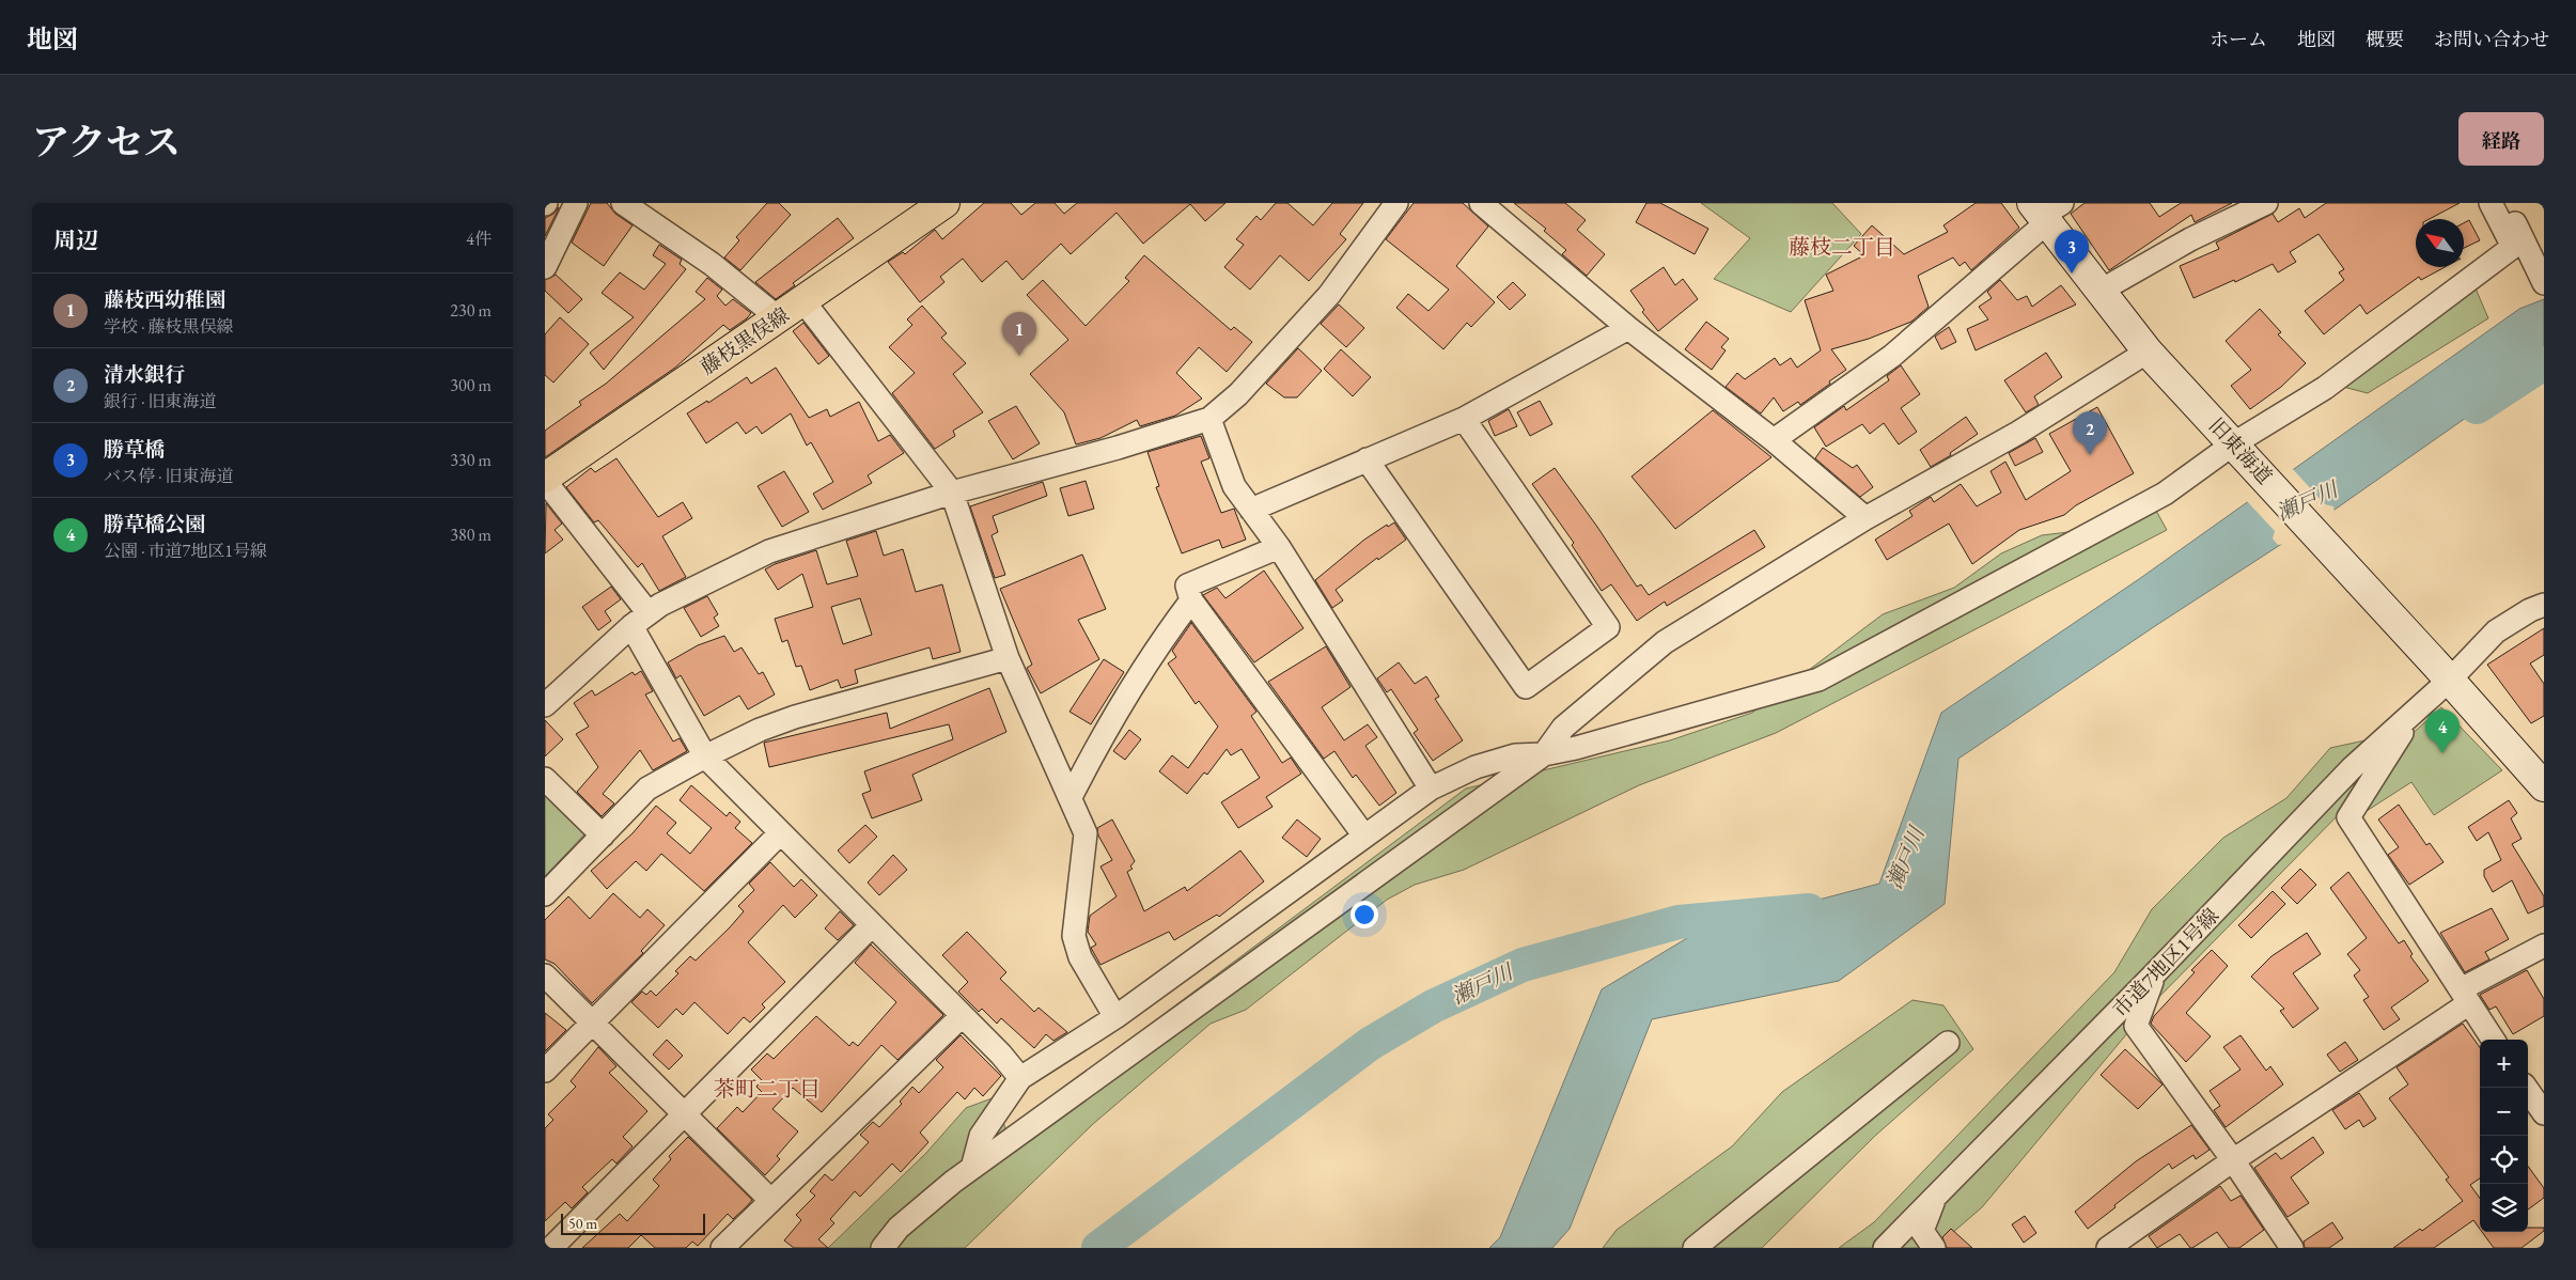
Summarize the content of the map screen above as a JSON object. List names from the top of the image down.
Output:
{
  "streets": {
    "main road": ["藤枝黒俣線"],
    "street": ["旧東海道", "市道7地区1号線"]
  },
  "crossings": [
    ["旧東海道", "市道7地区1号線"]
  ],
  "districts": ["藤枝二丁目", "茶町二丁目"],
  "water": ["瀬戸川"],
  "scale_bar": "50 m",
  "north": "top left",
  "page": {
    "header": "地図",
    "nav": [
      "ホーム",
      "地図",
      "概要",
      "お問い合わせ"
    ],
    "title": "アクセス",
    "buttons": "経路",
    "heading": ["周辺", "4件"],
    "pins": [
      "3",
      "1",
      "2",
      "4"
    ],
    "list": [
      {
        "mark": "1",
        "name": "藤枝西幼稚園",
        "note": "学校 · 藤枝黒俣線",
        "value": "230 m"
      },
      {
        "mark": "2",
        "name": "清水銀行",
        "note": "銀行 · 旧東海道",
        "value": "300 m"
      },
      {
        "mark": "3",
        "name": "勝草橋",
        "note": "バス停 · 旧東海道",
        "value": "330 m"
      },
      {
        "mark": "4",
        "name": "勝草橋公園",
        "note": "公園 · 市道7地区1号線",
        "value": "380 m"
      }
    ],
    "map_buttons": ["+", "−"],
    "scale": "50 m"
  }
}
